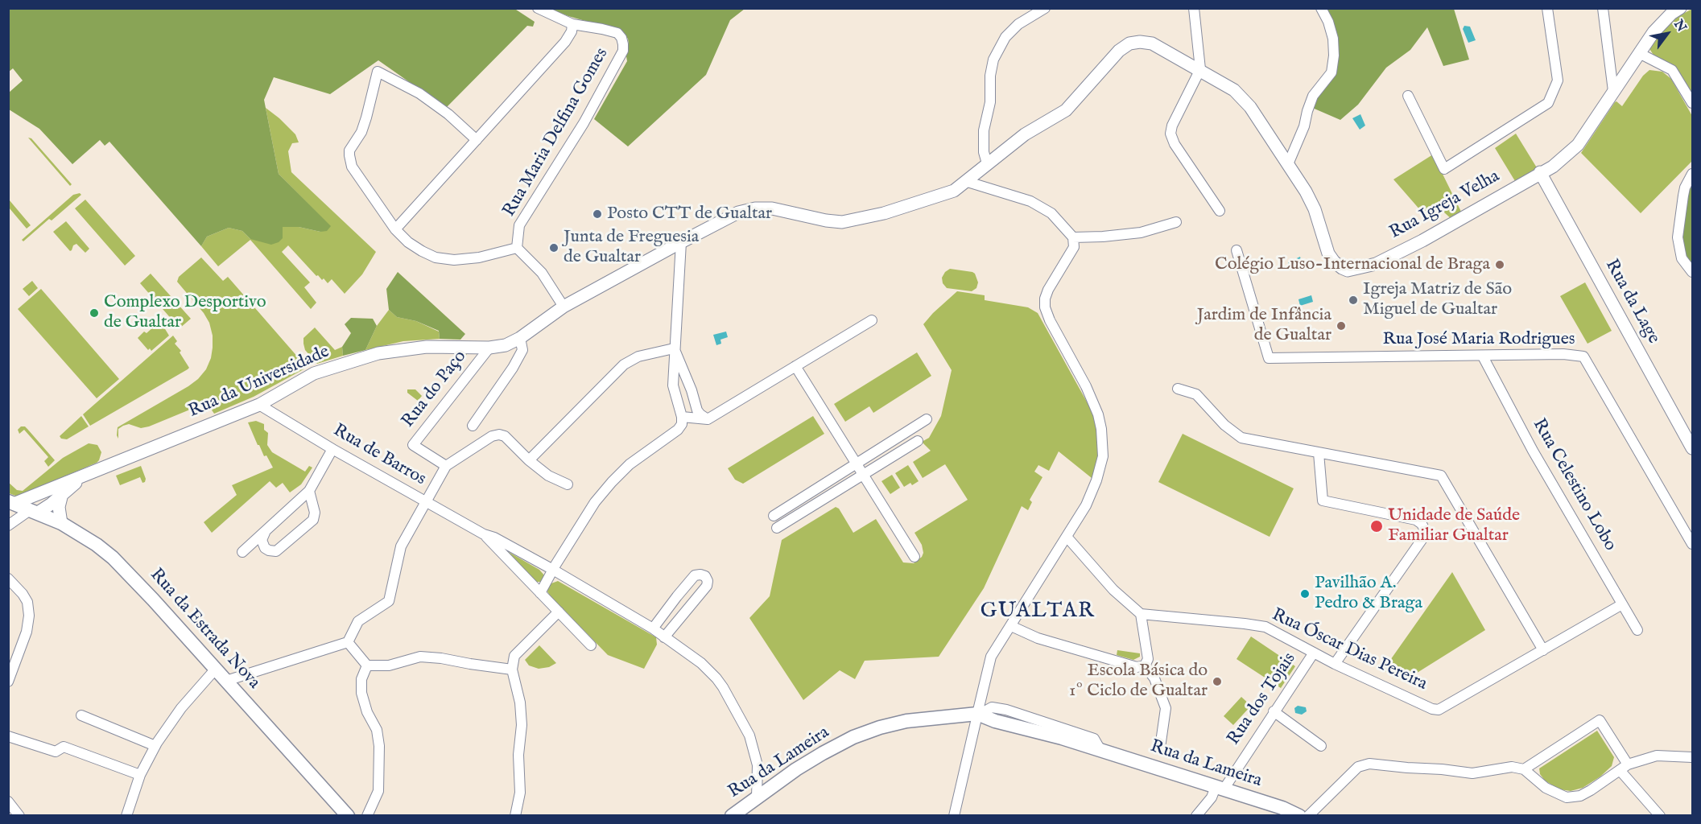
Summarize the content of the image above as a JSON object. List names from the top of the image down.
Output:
{
  "streets": {
    "main road": ["Rua da Estrada Nova", "Rua da Lameira"],
    "street": [
      "Rua Maria Delfina Gomes",
      "Rua Igreja Velha",
      "Rua da Lage",
      "Rua José Maria Rodrigues",
      "Rua da Universidade",
      "Rua do Paço",
      "Rua de Barros",
      "Rua Celestino Lobo",
      "Rua Óscar Dias Pereira",
      "Rua dos Tojais"
    ]
  },
  "crossings": [
    ["Rua Igreja Velha", "Rua da Lage"],
    ["Rua Igreja Velha", "Rua da Universidade"],
    ["Rua José Maria Rodrigues", "Rua Celestino Lobo"],
    ["Rua da Universidade", "Rua do Paço"],
    ["Rua da Universidade", "Rua de Barros"],
    ["Rua da Universidade", "Rua da Estrada Nova"],
    ["Rua Celestino Lobo", "Rua Óscar Dias Pereira"],
    ["Rua Óscar Dias Pereira", "Rua dos Tojais"],
    ["Rua dos Tojais", "Rua da Lameira"]
  ],
  "districts": ["GUALTAR"],
  "places": [
    "Posto CTT de Gualtar",
    "Junta de Freguesia de Gualtar",
    "Colégio Luso-Internacional de Braga",
    "Igreja Matriz de São Miguel de Gualtar",
    "Complexo Desportivo de Gualtar",
    "Jardim de Infância de Gualtar",
    "Unidade de Saúde Familiar Gualtar",
    "Pavilhão A. Pedro & Braga",
    "Escola Básica do 1º Ciclo de Gualtar"
  ],
  "north": "top right"
}
